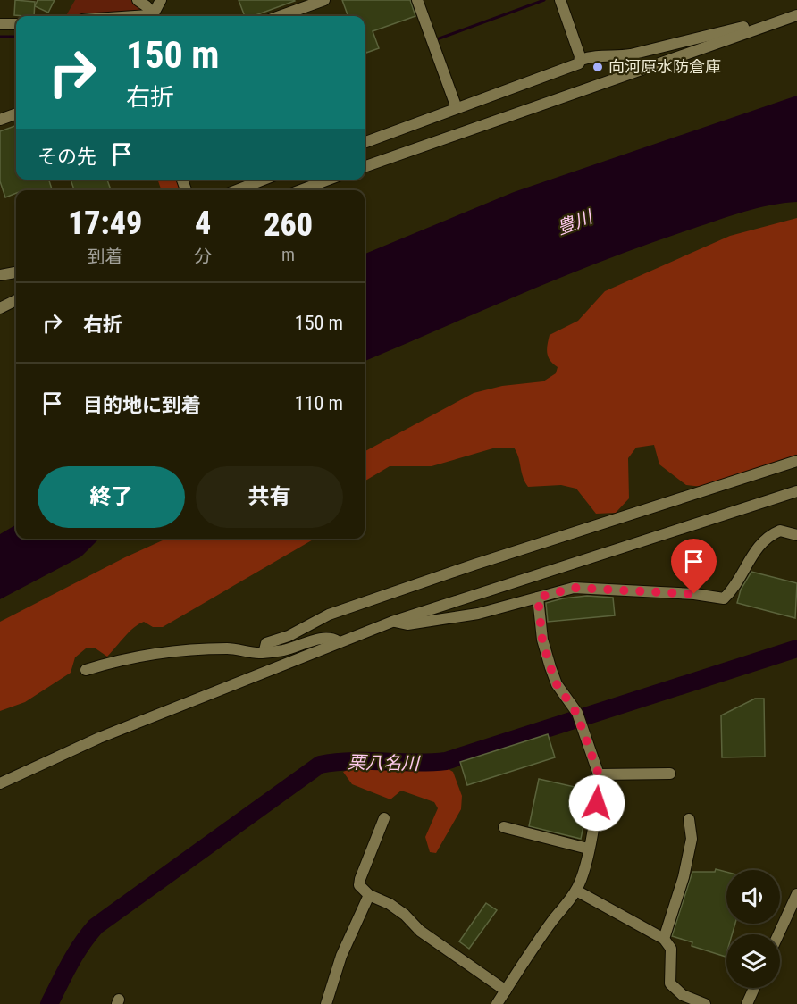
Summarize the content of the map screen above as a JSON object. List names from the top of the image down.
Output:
{
  "water": ["豊川", "栗八名川"],
  "places": ["向河原水防倉庫"],
  "page": {
    "turn": ["150 m", "右折"],
    "then": "その先",
    "eta": [
      "17:49",
      "到着",
      "4",
      "分",
      "260",
      "m"
    ],
    "list": [
      {
        "name": "右折",
        "value": "150 m"
      },
      {
        "name": "目的地に到着",
        "value": "110 m"
      }
    ],
    "buttons": ["終了", "共有"]
  }
}
